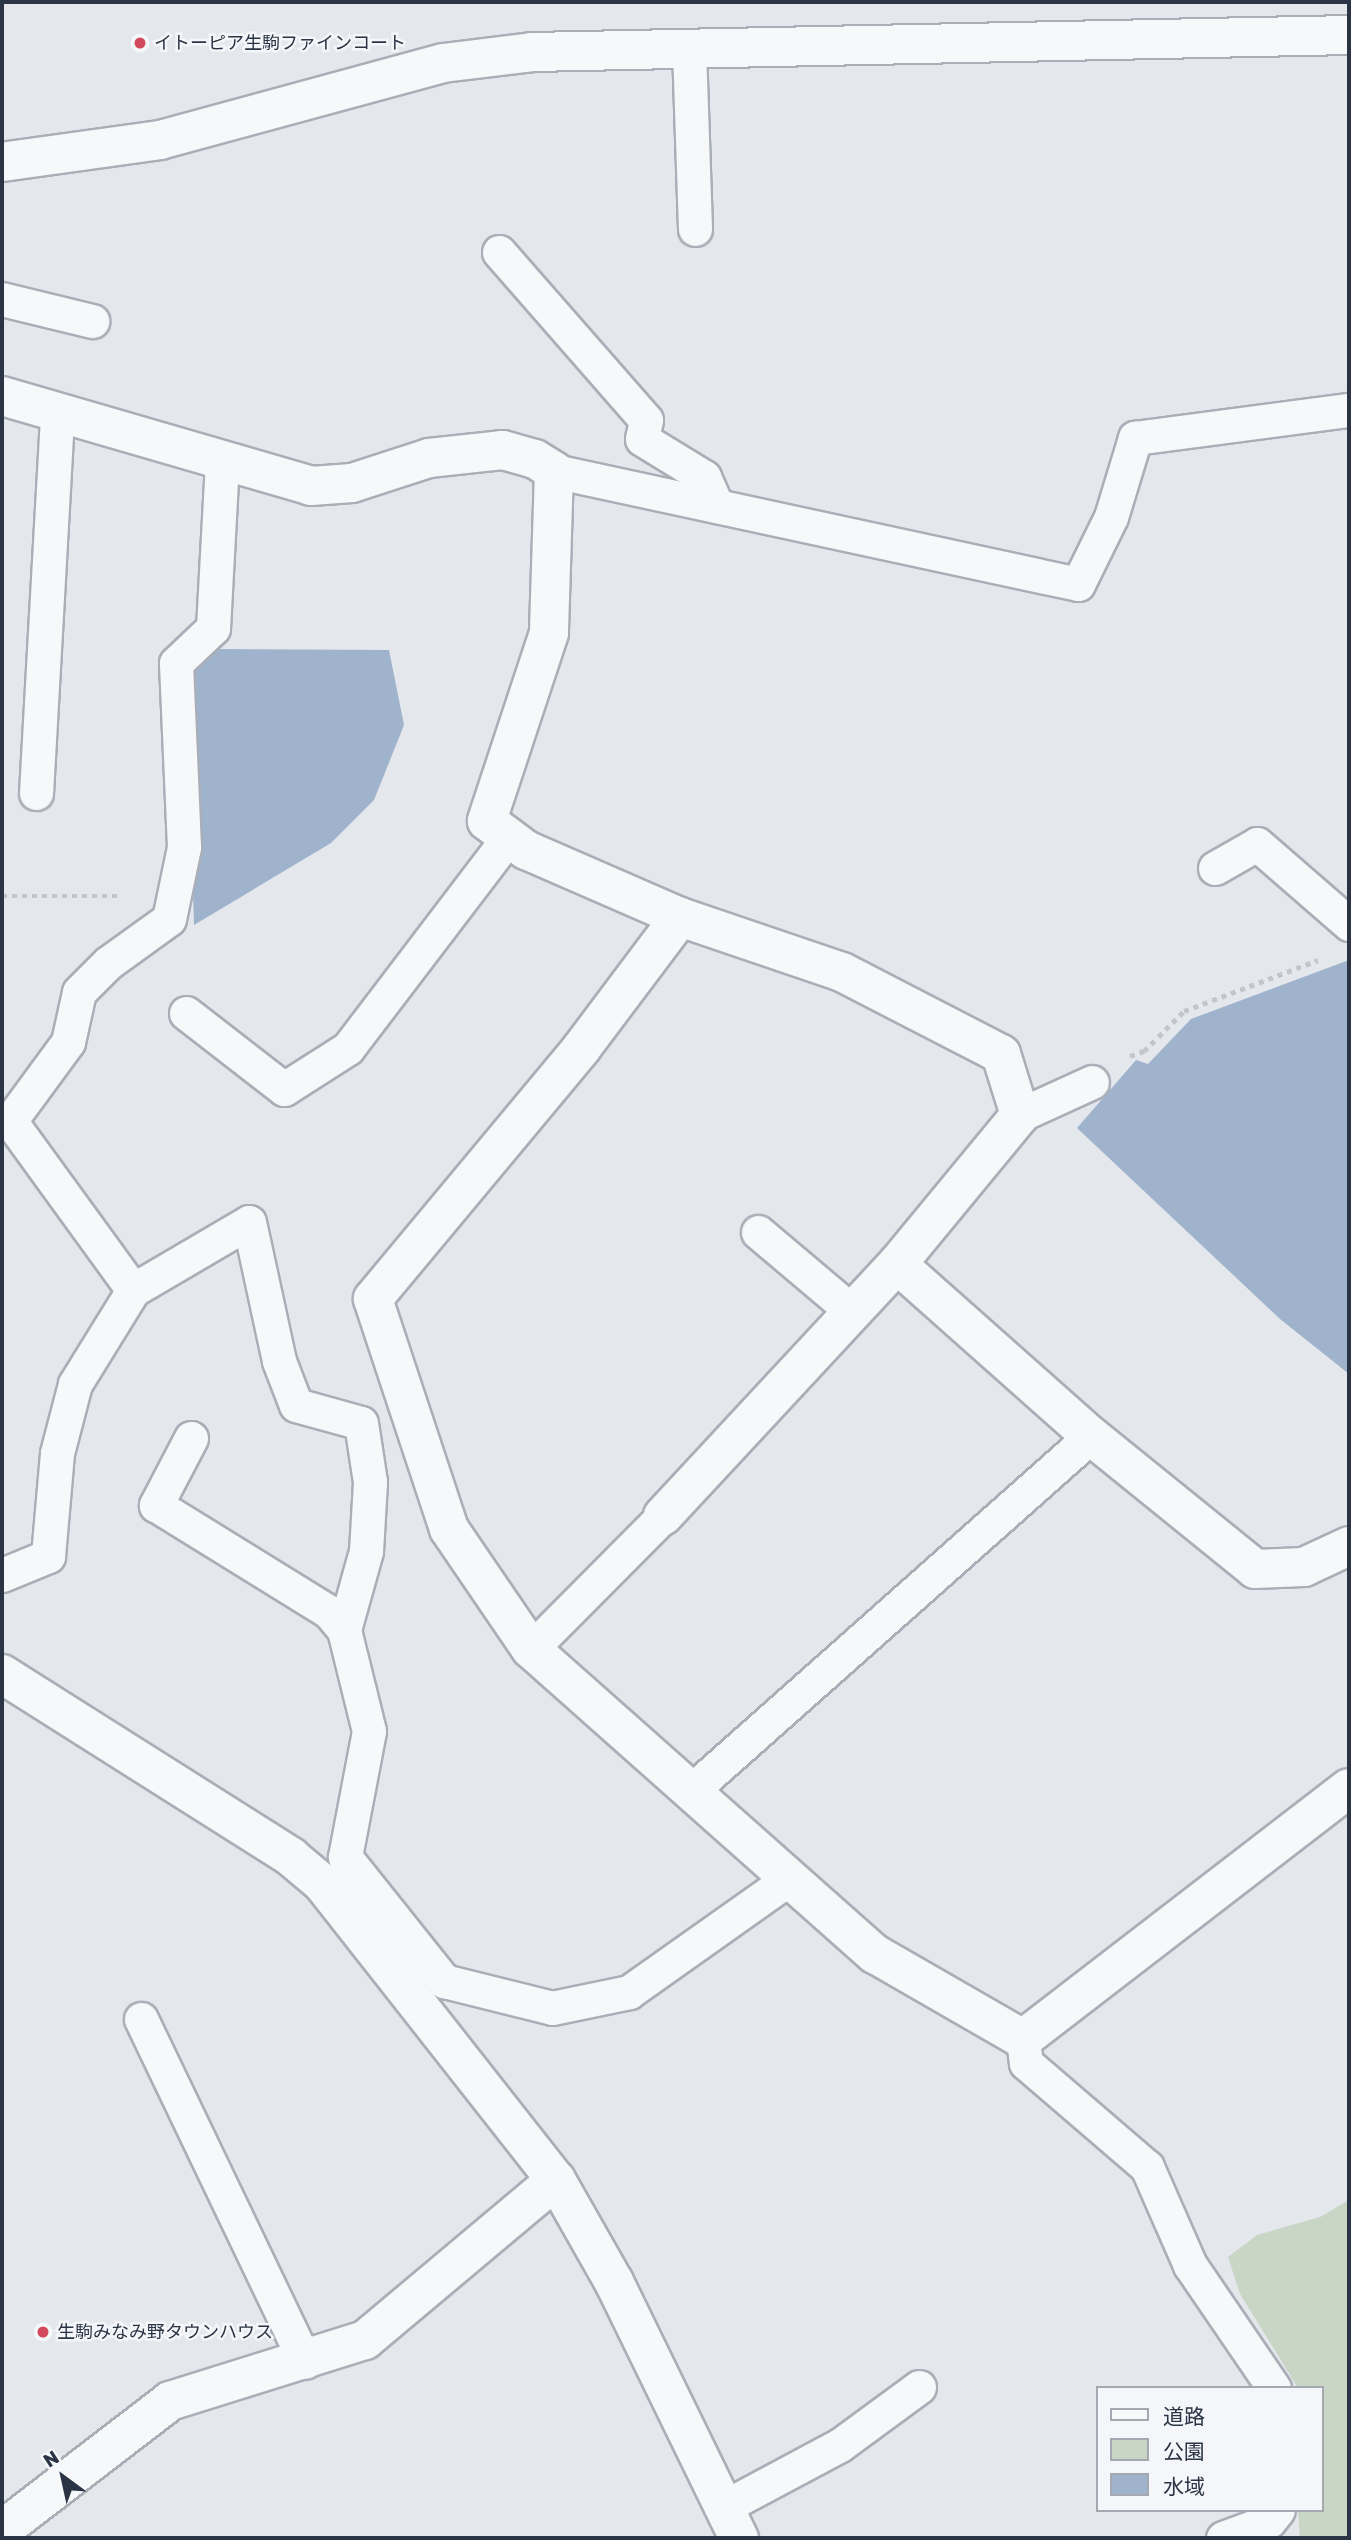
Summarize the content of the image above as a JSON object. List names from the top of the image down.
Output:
{
  "places": ["イトーピア生駒ファインコート", "生駒みなみ野タウンハウス"],
  "legend": ["道路", "公園", "水域"],
  "north": "top left"
}
